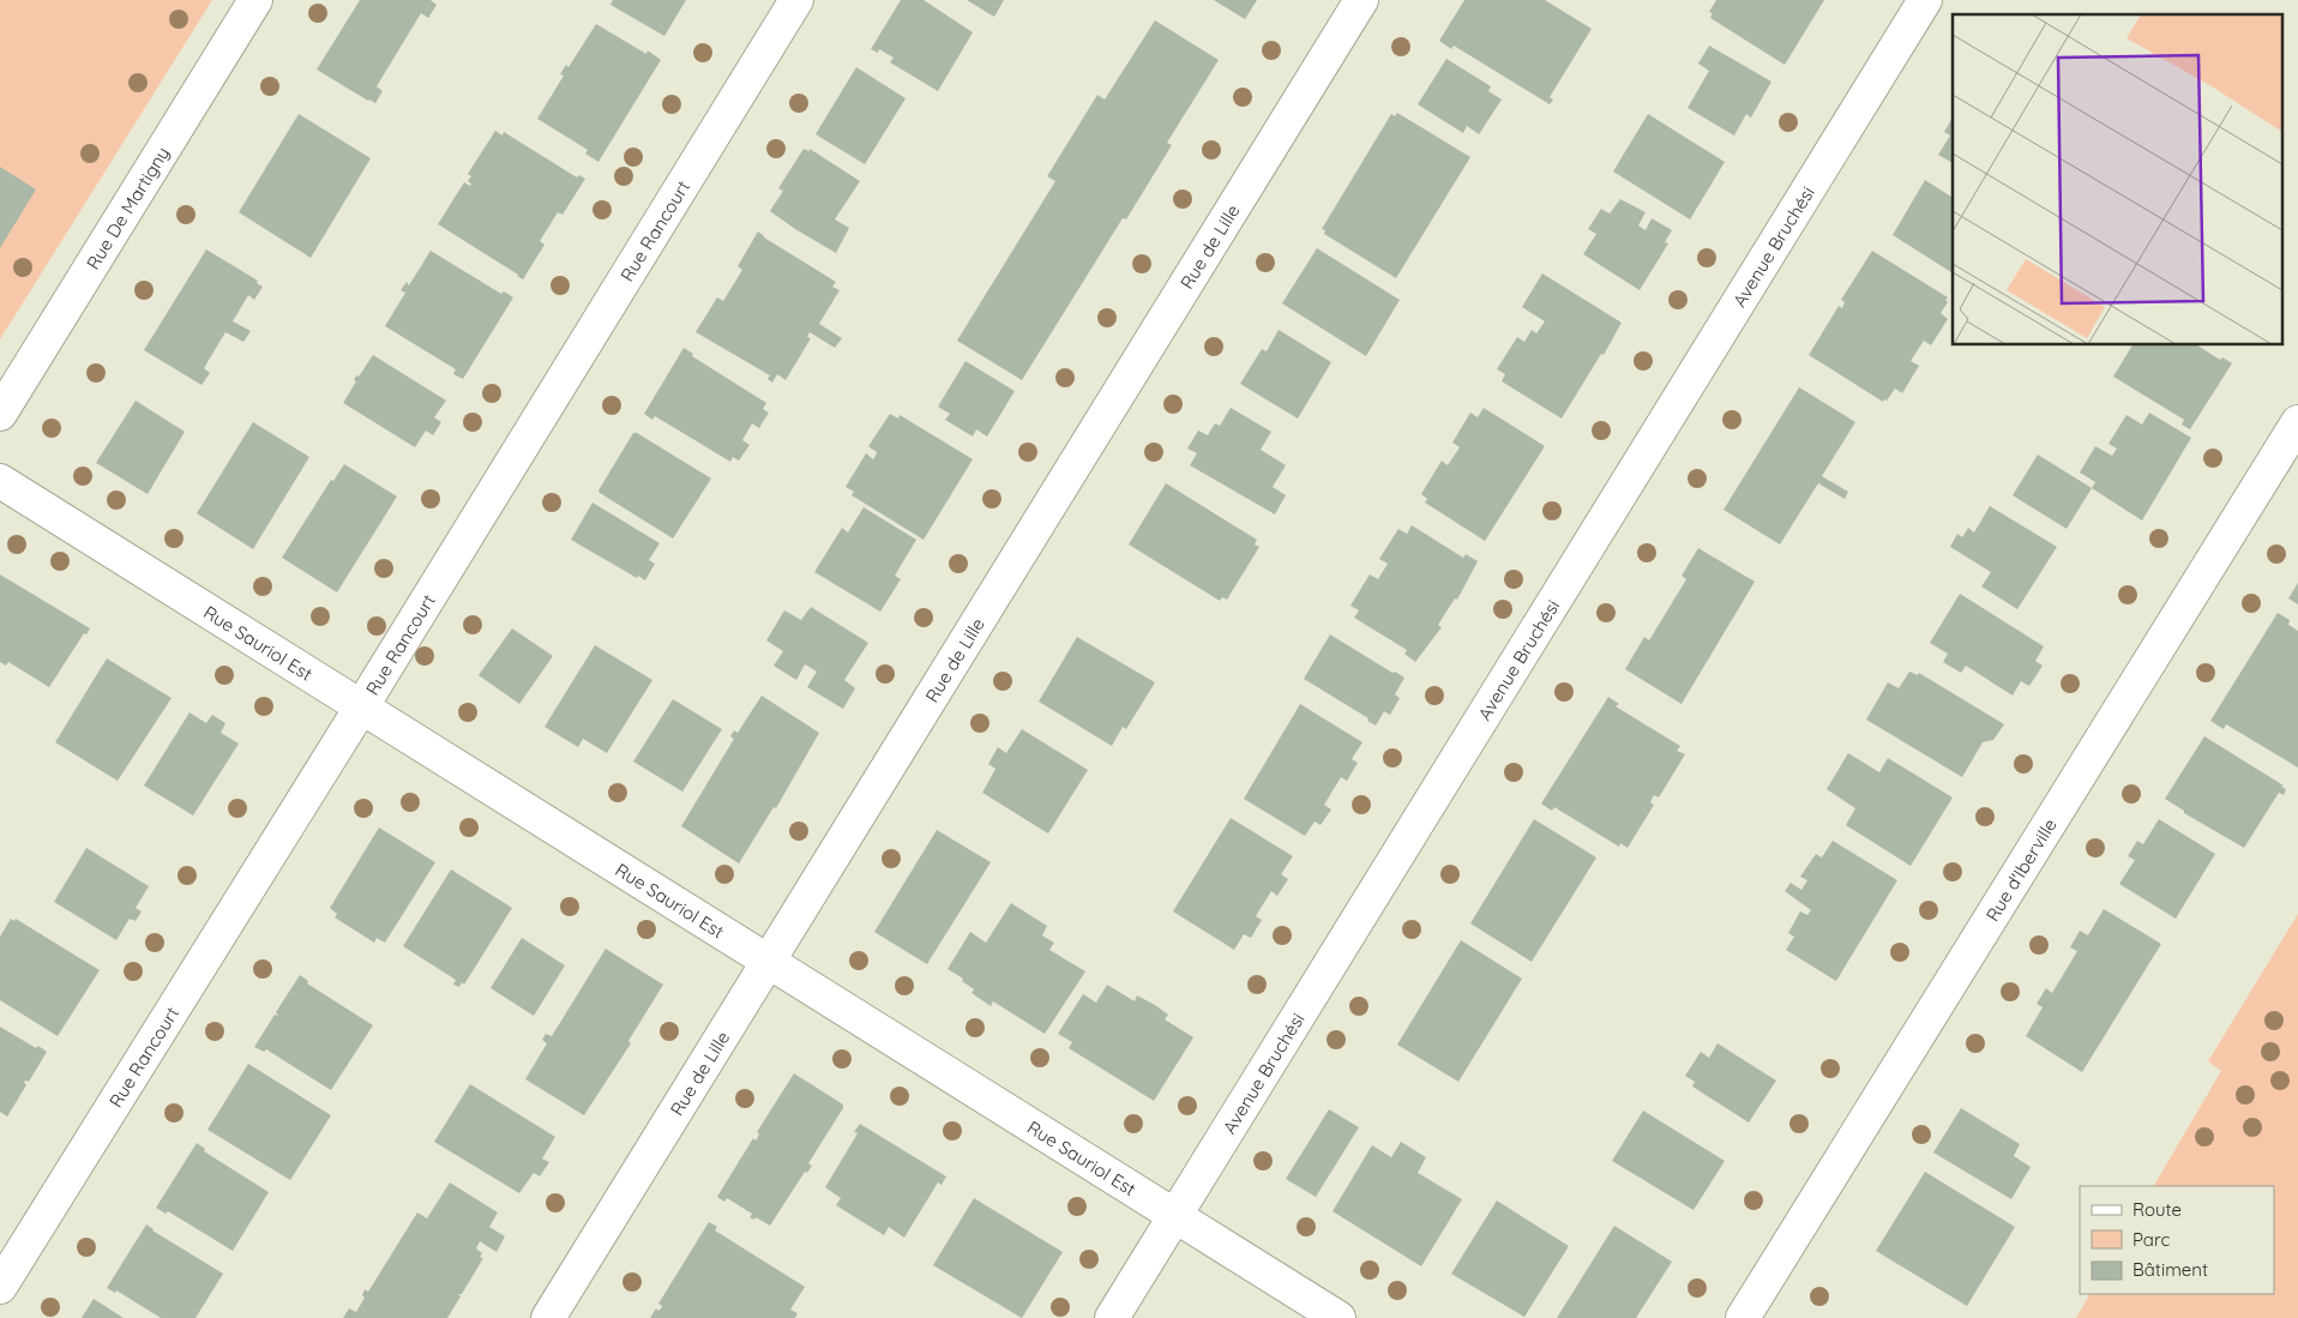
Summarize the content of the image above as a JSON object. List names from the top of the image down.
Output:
{
  "streets": {
    "street": [
      "Rue De Martigny",
      "Rue Rancourt",
      "Rue de Lille",
      "Avenue Bruchési",
      "Rue Sauriol Est",
      "Rue d'Iberville"
    ]
  },
  "crossings": [
    ["Rue Rancourt", "Rue Sauriol Est"],
    ["Rue de Lille", "Rue Sauriol Est"],
    ["Avenue Bruchési", "Rue Sauriol Est"]
  ],
  "legend": ["Route", "Parc", "Bâtiment"]
}
